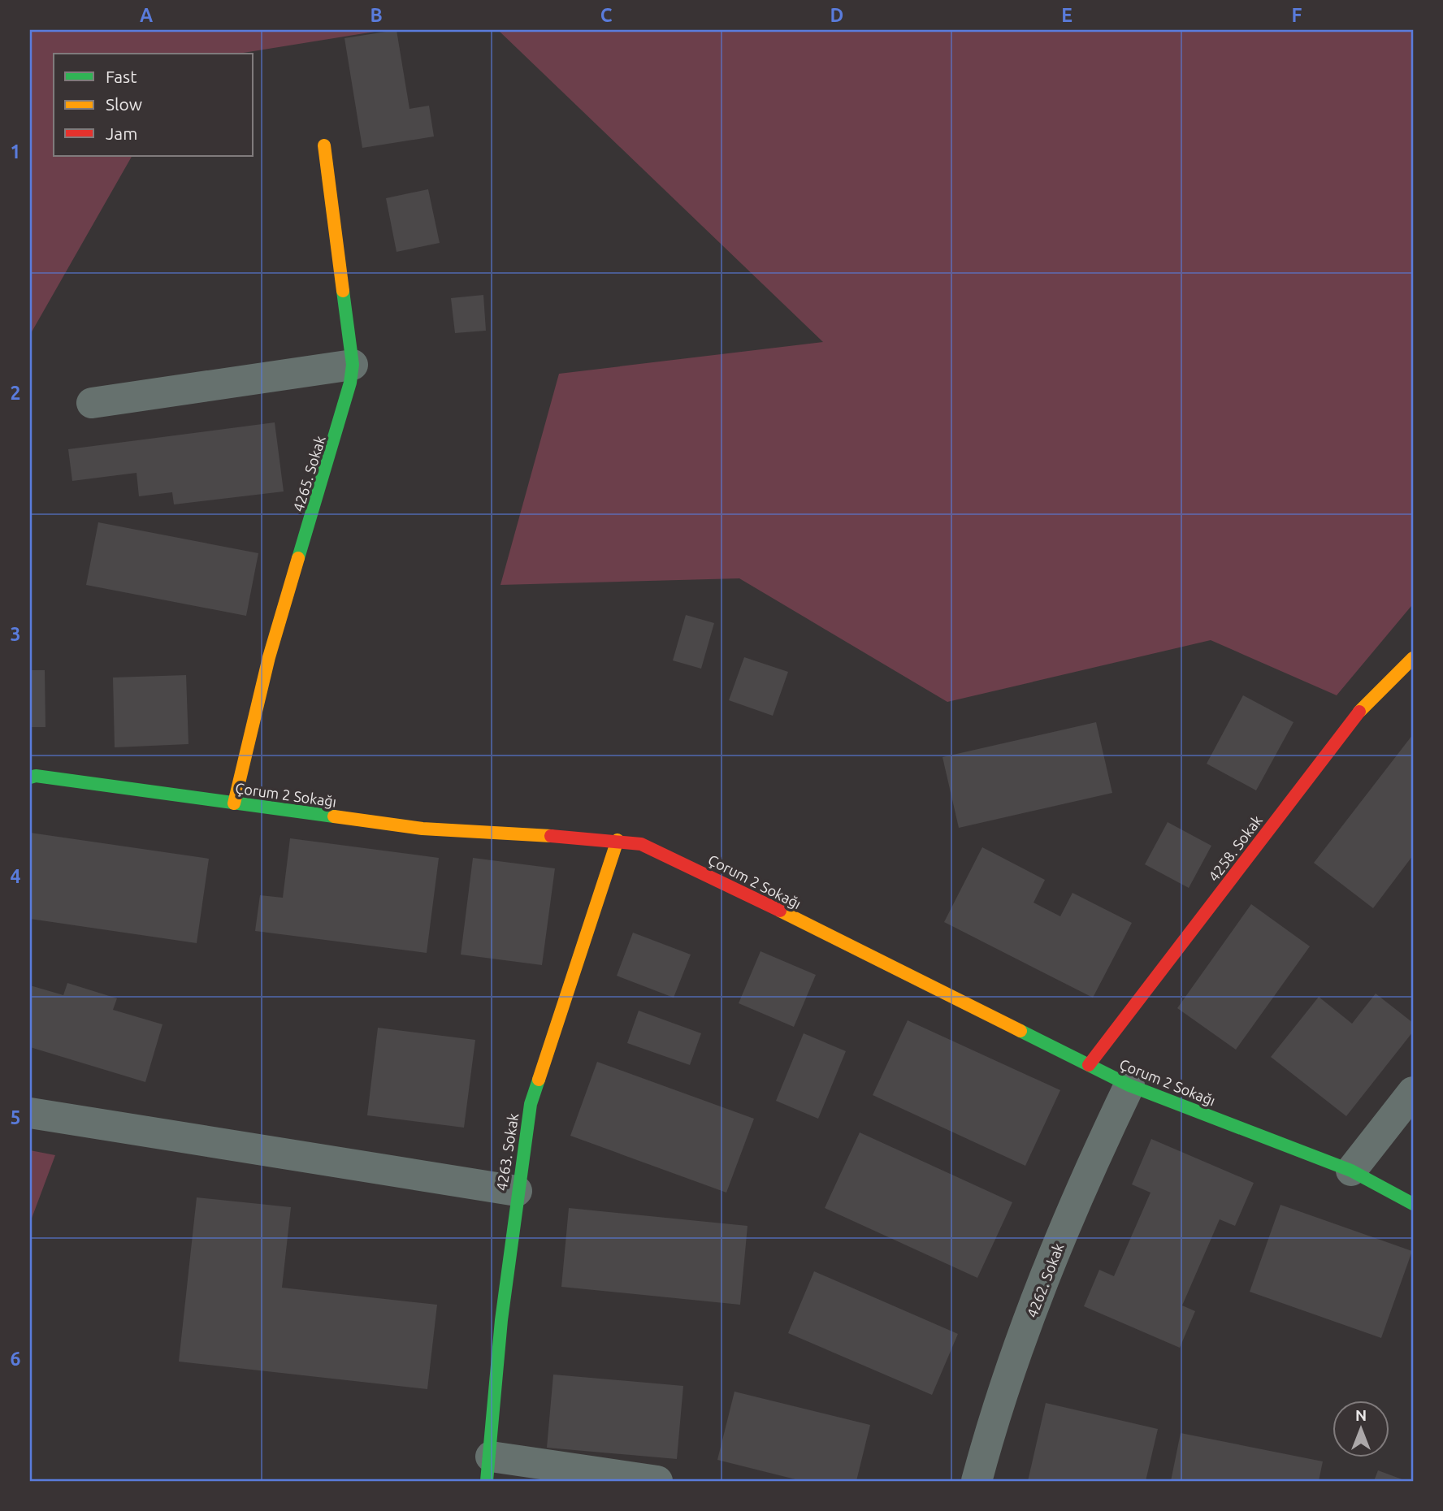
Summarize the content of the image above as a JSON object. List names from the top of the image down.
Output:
{
  "streets": {
    "street": [
      "4265. Sokak",
      "Çorum 2 Sokağı",
      "4258. Sokak",
      "4263. Sokak",
      "4262. Sokak"
    ]
  },
  "crossings": [
    ["4265. Sokak", "Çorum 2 Sokağı"],
    ["Çorum 2 Sokağı", "4258. Sokak"],
    ["Çorum 2 Sokağı", "4263. Sokak"],
    ["Çorum 2 Sokağı", "4262. Sokak"]
  ],
  "legend": ["Fast", "Slow", "Jam"],
  "north": "top",
  "grid": {
    "columns": [
      "A",
      "B",
      "C",
      "D",
      "E",
      "F"
    ],
    "rows": [
      "1",
      "2",
      "3",
      "4",
      "5",
      "6"
    ]
  }
}
